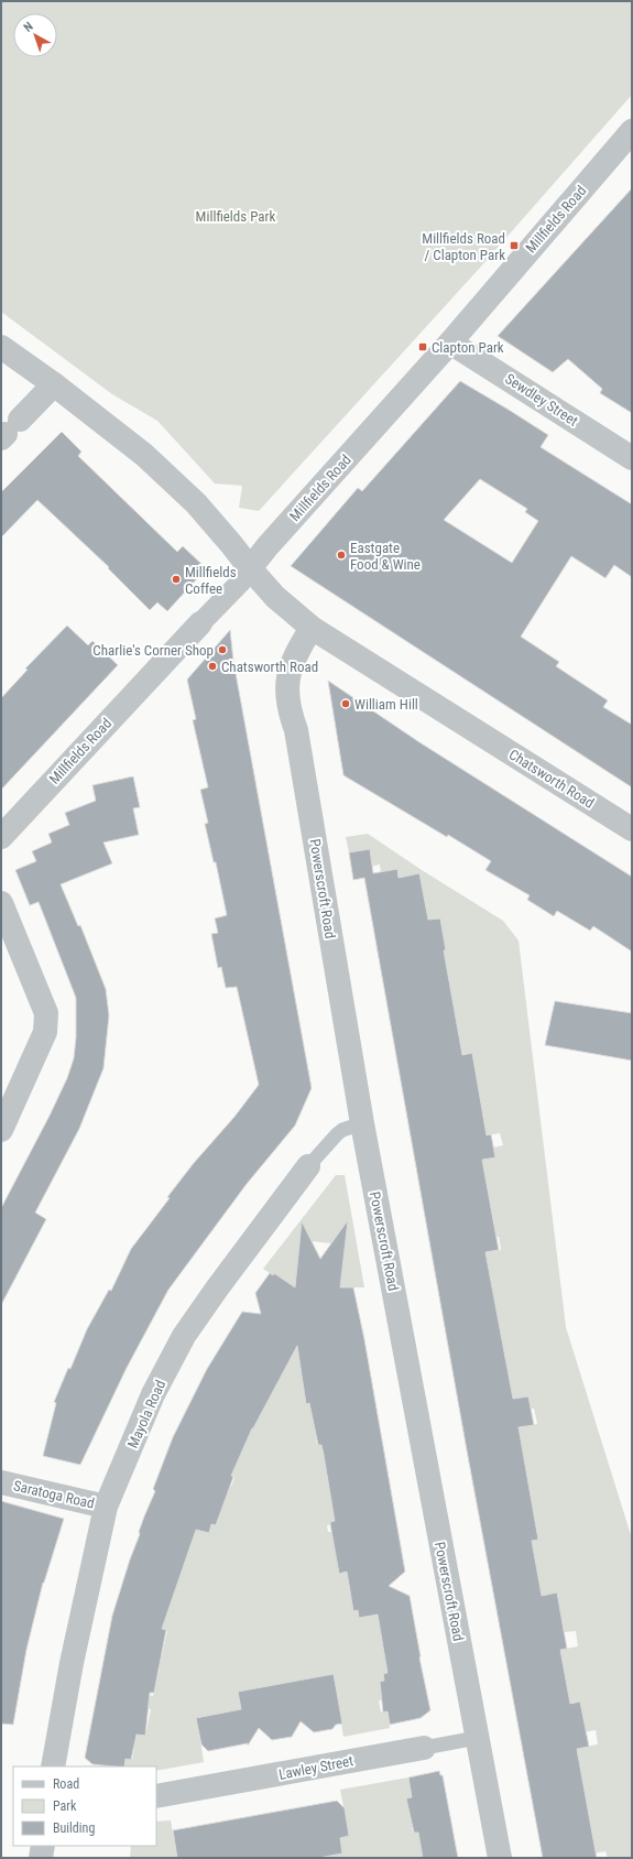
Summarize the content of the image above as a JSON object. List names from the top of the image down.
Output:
{
  "streets": {
    "street": [
      "Millfields Road",
      "Sewdley Street",
      "Chatsworth Road",
      "Powerscroft Road",
      "Mayola Road",
      "Saratoga Road",
      "Lawley Street"
    ]
  },
  "crossings": [
    ["Millfields Road", "Sewdley Street"],
    ["Millfields Road", "Chatsworth Road"],
    ["Chatsworth Road", "Powerscroft Road"],
    ["Powerscroft Road", "Mayola Road"],
    ["Powerscroft Road", "Lawley Street"],
    ["Mayola Road", "Saratoga Road"]
  ],
  "parks": ["Millfields Park"],
  "places": {
    "transit": ["Millfields Road / Clapton Park", "Clapton Park"],
    "other": [
      "Eastgate Food & Wine",
      "Millfields Coffee",
      "Charlie's Corner Shop",
      "Chatsworth Road",
      "William Hill"
    ]
  },
  "legend": ["Road", "Park", "Building"],
  "north": "top left"
}
